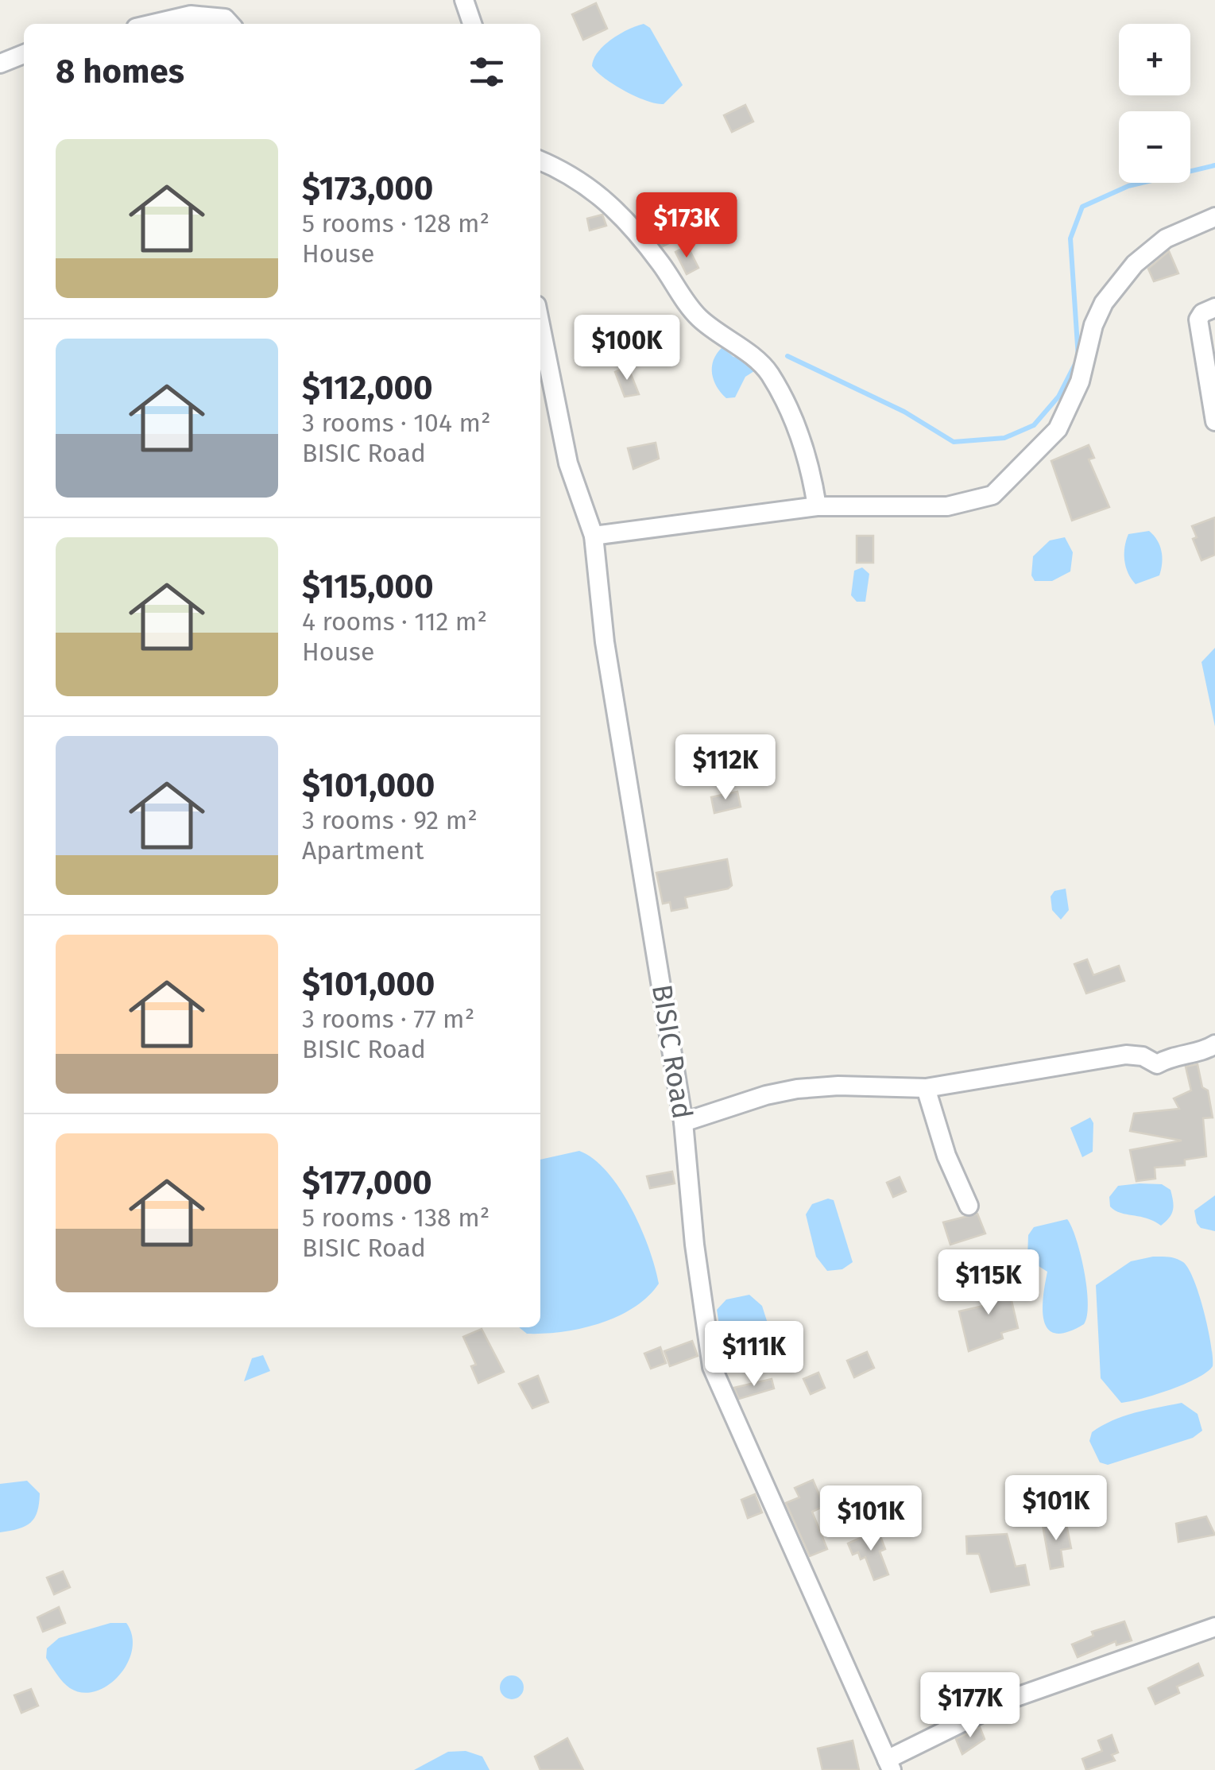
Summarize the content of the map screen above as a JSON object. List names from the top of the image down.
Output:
{
  "streets": {
    "street": ["BISIC Road"]
  },
  "page": {
    "map_buttons": ["+", "−"],
    "heading": "8 homes",
    "list": [
      {
        "name": "$173,000",
        "note": "5 rooms · 128 m² · House"
      },
      {
        "name": "$112,000",
        "note": "3 rooms · 104 m² · BISIC Road"
      },
      {
        "name": "$115,000",
        "note": "4 rooms · 112 m² · House"
      },
      {
        "name": "$101,000",
        "note": "3 rooms · 92 m² · Apartment"
      },
      {
        "name": "$101,000",
        "note": "3 rooms · 77 m² · BISIC Road"
      },
      {
        "name": "$177,000",
        "note": "5 rooms · 138 m² · BISIC Road"
      }
    ],
    "price": [
      "$173K",
      "$100K",
      "$112K",
      "$115K",
      "$111K",
      "$101K",
      "$101K",
      "$177K"
    ]
  }
}
